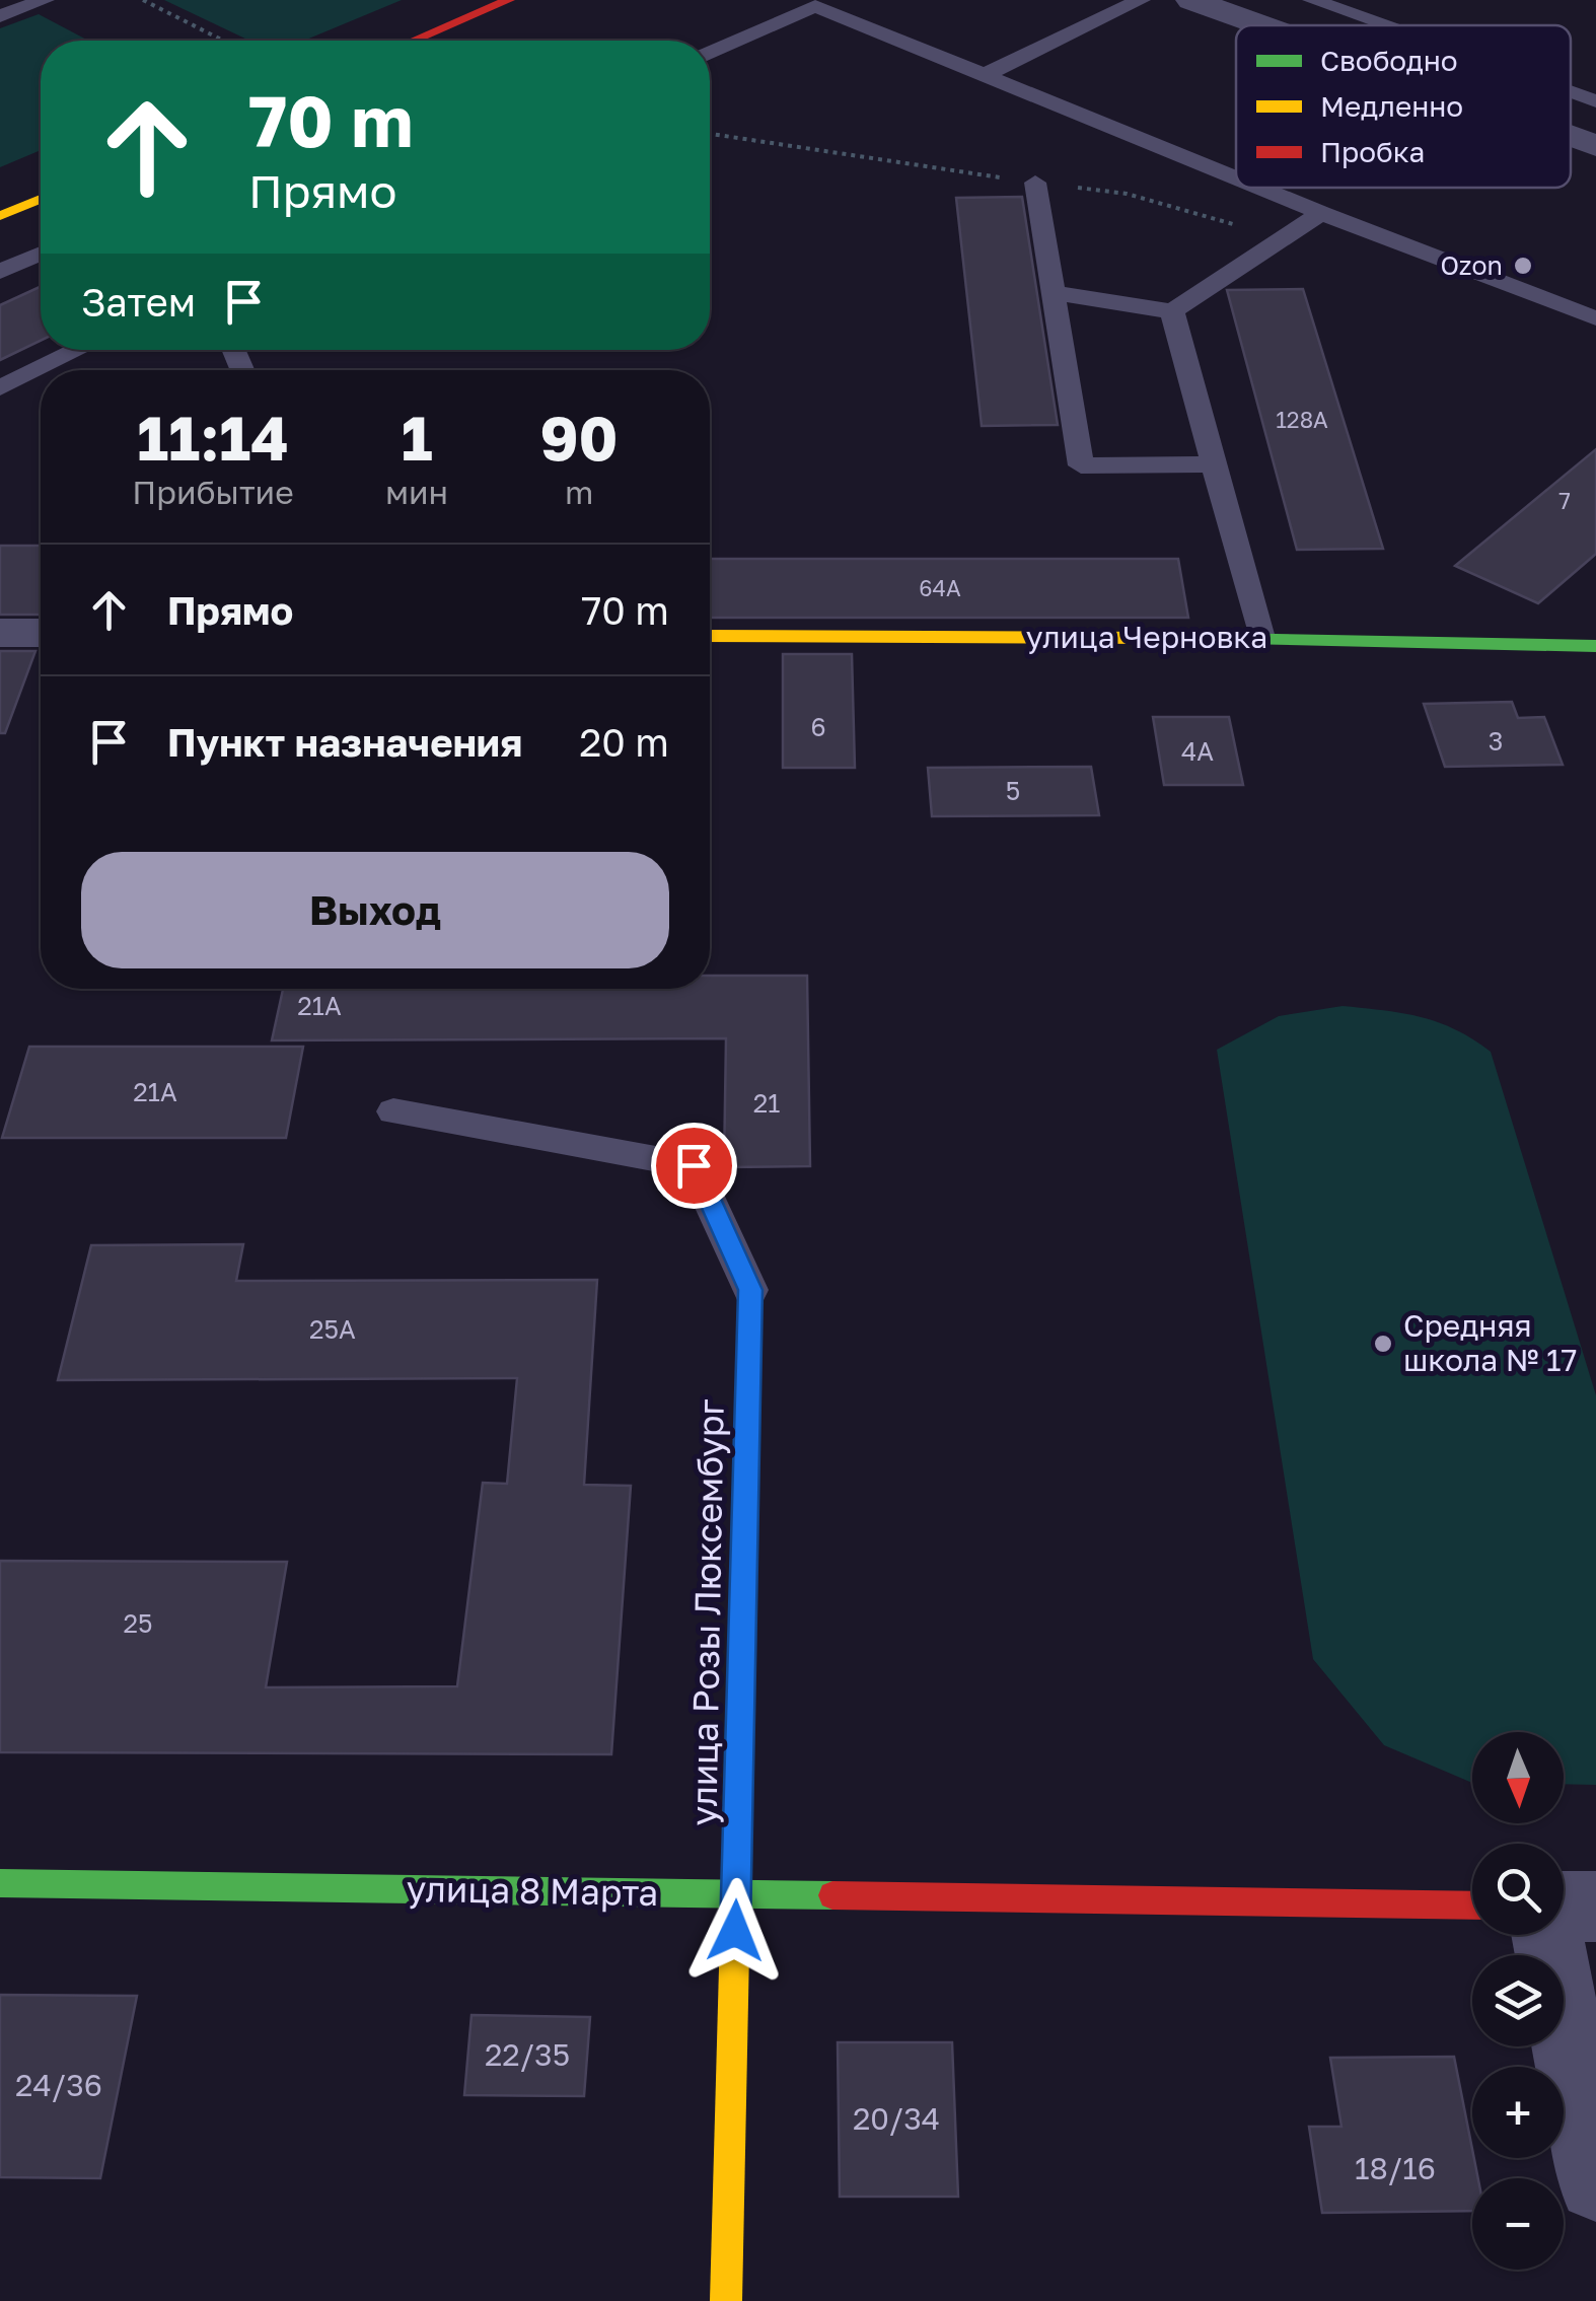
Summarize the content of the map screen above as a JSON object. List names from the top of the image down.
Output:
{
  "streets": {
    "street": ["улица Черновка", "улица Розы Люксембург", "улица 8 Марта"]
  },
  "crossings": [
    ["улица Розы Люксембург", "улица 8 Марта"]
  ],
  "places": ["Ozon", "Средняя школа № 17"],
  "house_numbers": [
    "128А",
    "7",
    "64А",
    "6",
    "3",
    "4А",
    "5",
    "21А",
    "21А",
    "21",
    "25А",
    "25",
    "22/35",
    "24/36",
    "20/34",
    "18/16"
  ],
  "legend": ["Свободно", "Медленно", "Пробка"],
  "north": "bottom",
  "page": {
    "turn": ["70 m", "Прямо"],
    "then": "Затем",
    "eta": [
      "11:14",
      "Прибытие",
      "1",
      "мин",
      "90",
      "m"
    ],
    "list": [
      {
        "name": "Прямо",
        "value": "70 m"
      },
      {
        "name": "Пункт назначения",
        "value": "20 m"
      }
    ],
    "buttons": "Выход",
    "map_buttons": ["+", "−"]
  }
}
